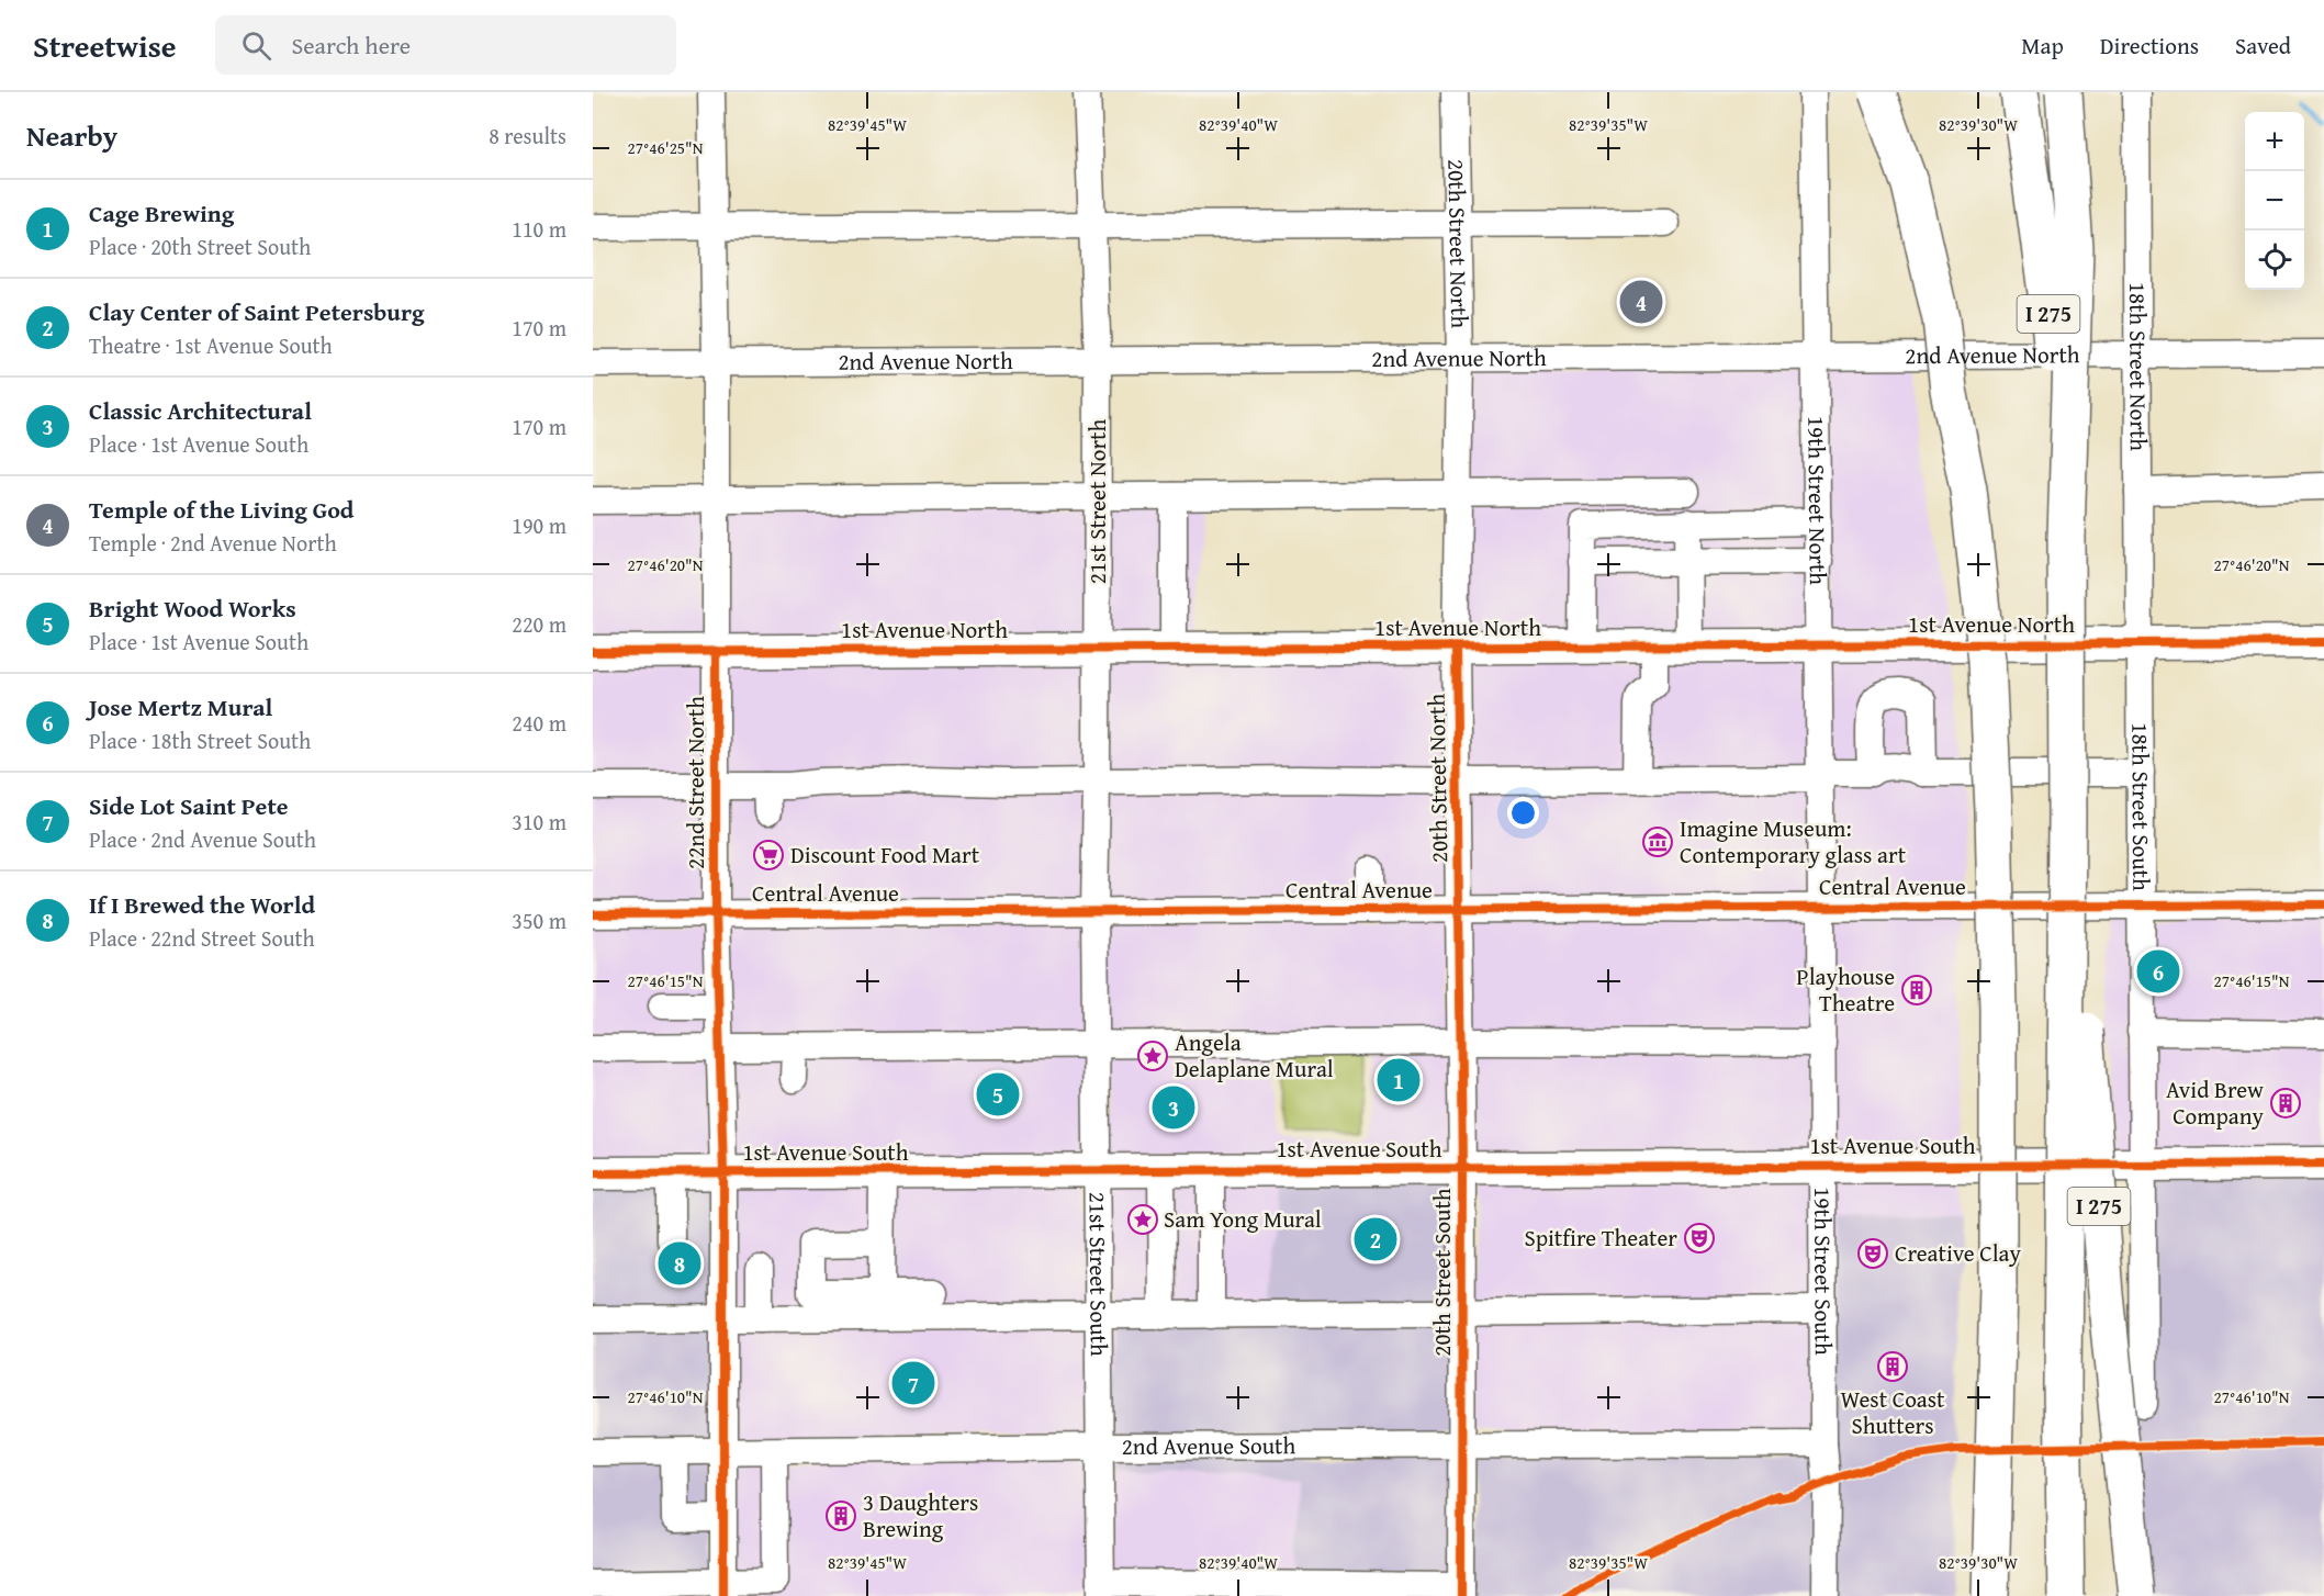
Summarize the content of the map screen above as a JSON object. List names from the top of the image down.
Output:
{
  "streets": {
    "highway": ["I 275"],
    "main road": ["1st Avenue North", "1st Avenue South"],
    "street": [
      "20th Street North",
      "2nd Avenue North",
      "18th Street North",
      "19th Street North",
      "21st Street North",
      "22nd Street North",
      "18th Street South",
      "Central Avenue",
      "19th Street South",
      "20th Street South",
      "21st Street South",
      "2nd Avenue South"
    ]
  },
  "crossings": [
    ["20th Street North", "2nd Avenue North"],
    ["20th Street North", "1st Avenue North"],
    ["20th Street North", "Central Avenue"],
    ["20th Street North", "20th Street South"],
    ["2nd Avenue North", "18th Street North"],
    ["2nd Avenue North", "19th Street North"],
    ["2nd Avenue North", "21st Street North"],
    ["2nd Avenue North", "22nd Street North"],
    ["18th Street North", "1st Avenue North"],
    ["18th Street North", "18th Street South"],
    ["19th Street North", "1st Avenue North"],
    ["19th Street North", "Central Avenue"],
    ["19th Street North", "19th Street South"],
    ["21st Street North", "1st Avenue North"],
    ["21st Street North", "Central Avenue"],
    ["21st Street North", "21st Street South"],
    ["1st Avenue North", "22nd Street North"],
    ["1st Avenue North", "18th Street South"],
    ["22nd Street North", "Central Avenue"],
    ["22nd Street North", "1st Avenue South"],
    ["22nd Street North", "2nd Avenue South"],
    ["18th Street South", "Central Avenue"],
    ["18th Street South", "1st Avenue South"],
    ["Central Avenue", "19th Street South"],
    ["Central Avenue", "20th Street South"],
    ["Central Avenue", "21st Street South"],
    ["1st Avenue South", "19th Street South"],
    ["1st Avenue South", "20th Street South"],
    ["1st Avenue South", "21st Street South"],
    ["19th Street South", "2nd Avenue South"],
    ["20th Street South", "2nd Avenue South"],
    ["21st Street South", "2nd Avenue South"]
  ],
  "places": {
    "museum": ["Imagine Museum: Contemporary glass art"],
    "supermarket": ["Discount Food Mart"],
    "building": [
      "Playhouse Theatre",
      "Avid Brew Company",
      "West Coast Shutters",
      "3 Daughters Brewing"
    ],
    "place": ["Angela Delaplane Mural", "Sam Yong Mural"],
    "theatre": ["Spitfire Theater", "Creative Clay"]
  },
  "page": {
    "header": "Streetwise",
    "search": "Search here",
    "nav": ["Map", "Directions", "Saved"],
    "heading": ["Nearby", "8 results"],
    "map_buttons": ["+", "−"],
    "list": [
      {
        "mark": "1",
        "name": "Cage Brewing",
        "note": "Place · 20th Street South",
        "value": "110 m"
      },
      {
        "mark": "2",
        "name": "Clay Center of Saint Petersburg",
        "note": "Theatre · 1st Avenue South",
        "value": "170 m"
      },
      {
        "mark": "3",
        "name": "Classic Architectural",
        "note": "Place · 1st Avenue South",
        "value": "170 m"
      },
      {
        "mark": "4",
        "name": "Temple of the Living God",
        "note": "Temple · 2nd Avenue North",
        "value": "190 m"
      },
      {
        "mark": "5",
        "name": "Bright Wood Works",
        "note": "Place · 1st Avenue South",
        "value": "220 m"
      },
      {
        "mark": "6",
        "name": "Jose Mertz Mural",
        "note": "Place · 18th Street South",
        "value": "240 m"
      },
      {
        "mark": "7",
        "name": "Side Lot Saint Pete",
        "note": "Place · 2nd Avenue South",
        "value": "310 m"
      },
      {
        "mark": "8",
        "name": "If I Brewed the World",
        "note": "Place · 22nd Street South",
        "value": "350 m"
      }
    ],
    "pins": [
      "4",
      "6",
      "1",
      "5",
      "3",
      "2",
      "8",
      "7"
    ]
  },
  "coordinates": [
    "82°39'45\"W",
    "82°39'40\"W",
    "82°39'35\"W",
    "82°39'30\"W",
    "27°46'25\"N",
    "27°46'20\"N",
    "27°46'15\"N",
    "27°46'10\"N"
  ]
}
